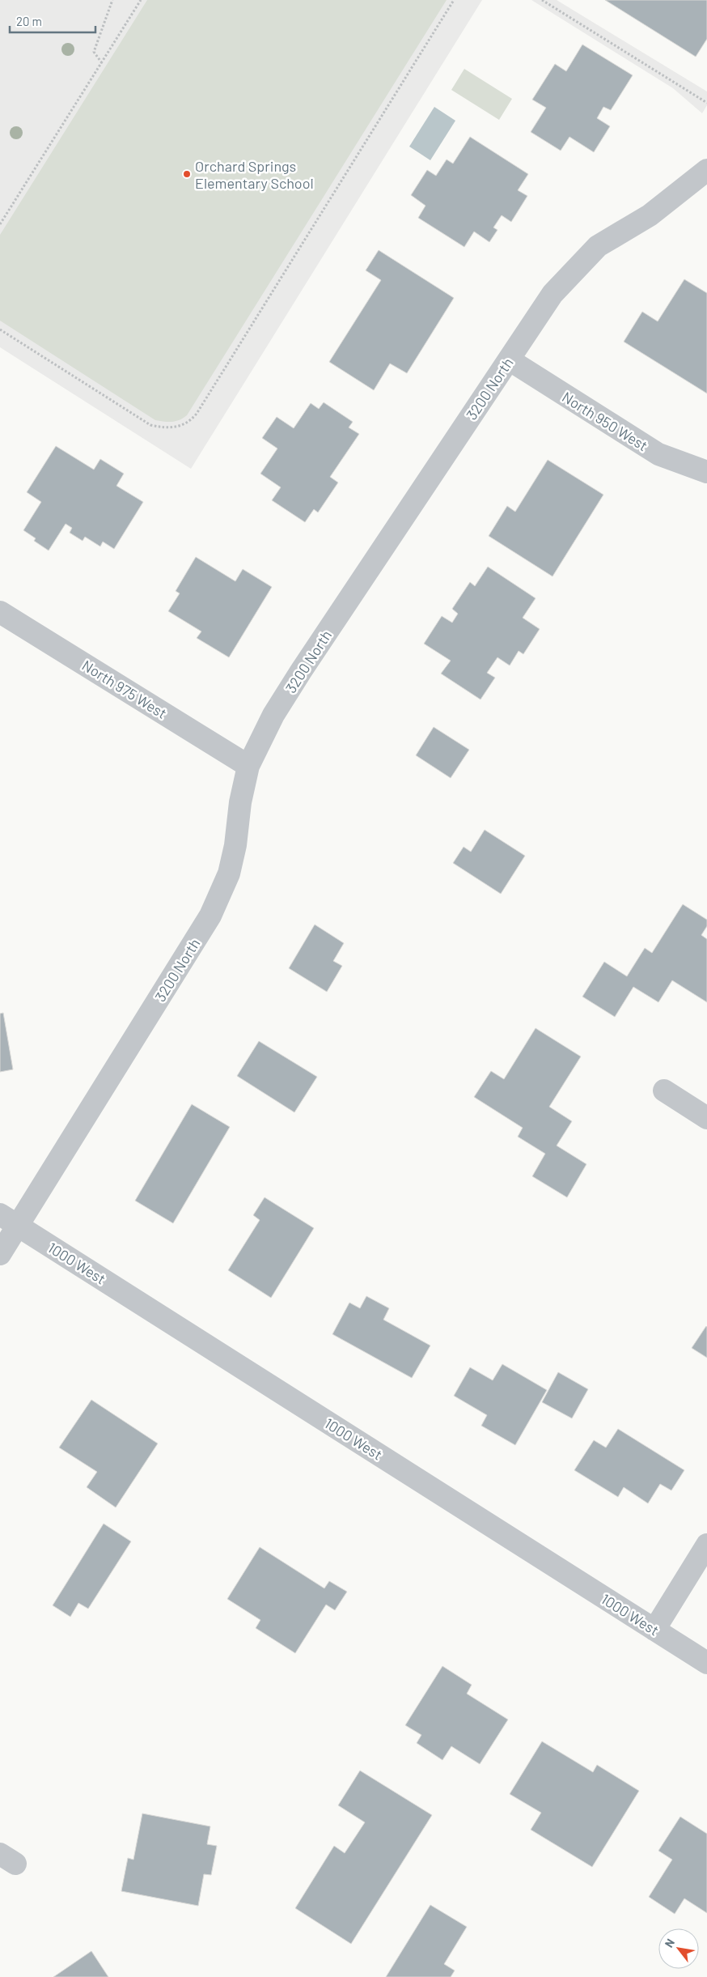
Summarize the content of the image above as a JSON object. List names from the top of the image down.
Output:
{
  "streets": {
    "street": [
      "3200 North",
      "North 950 West",
      "North 975 West",
      "1000 West"
    ]
  },
  "crossings": [
    ["3200 North", "North 950 West"],
    ["3200 North", "North 975 West"],
    ["3200 North", "1000 West"]
  ],
  "places": ["Orchard Springs Elementary School"],
  "scale_bar": "20 m",
  "north": "top left"
}
